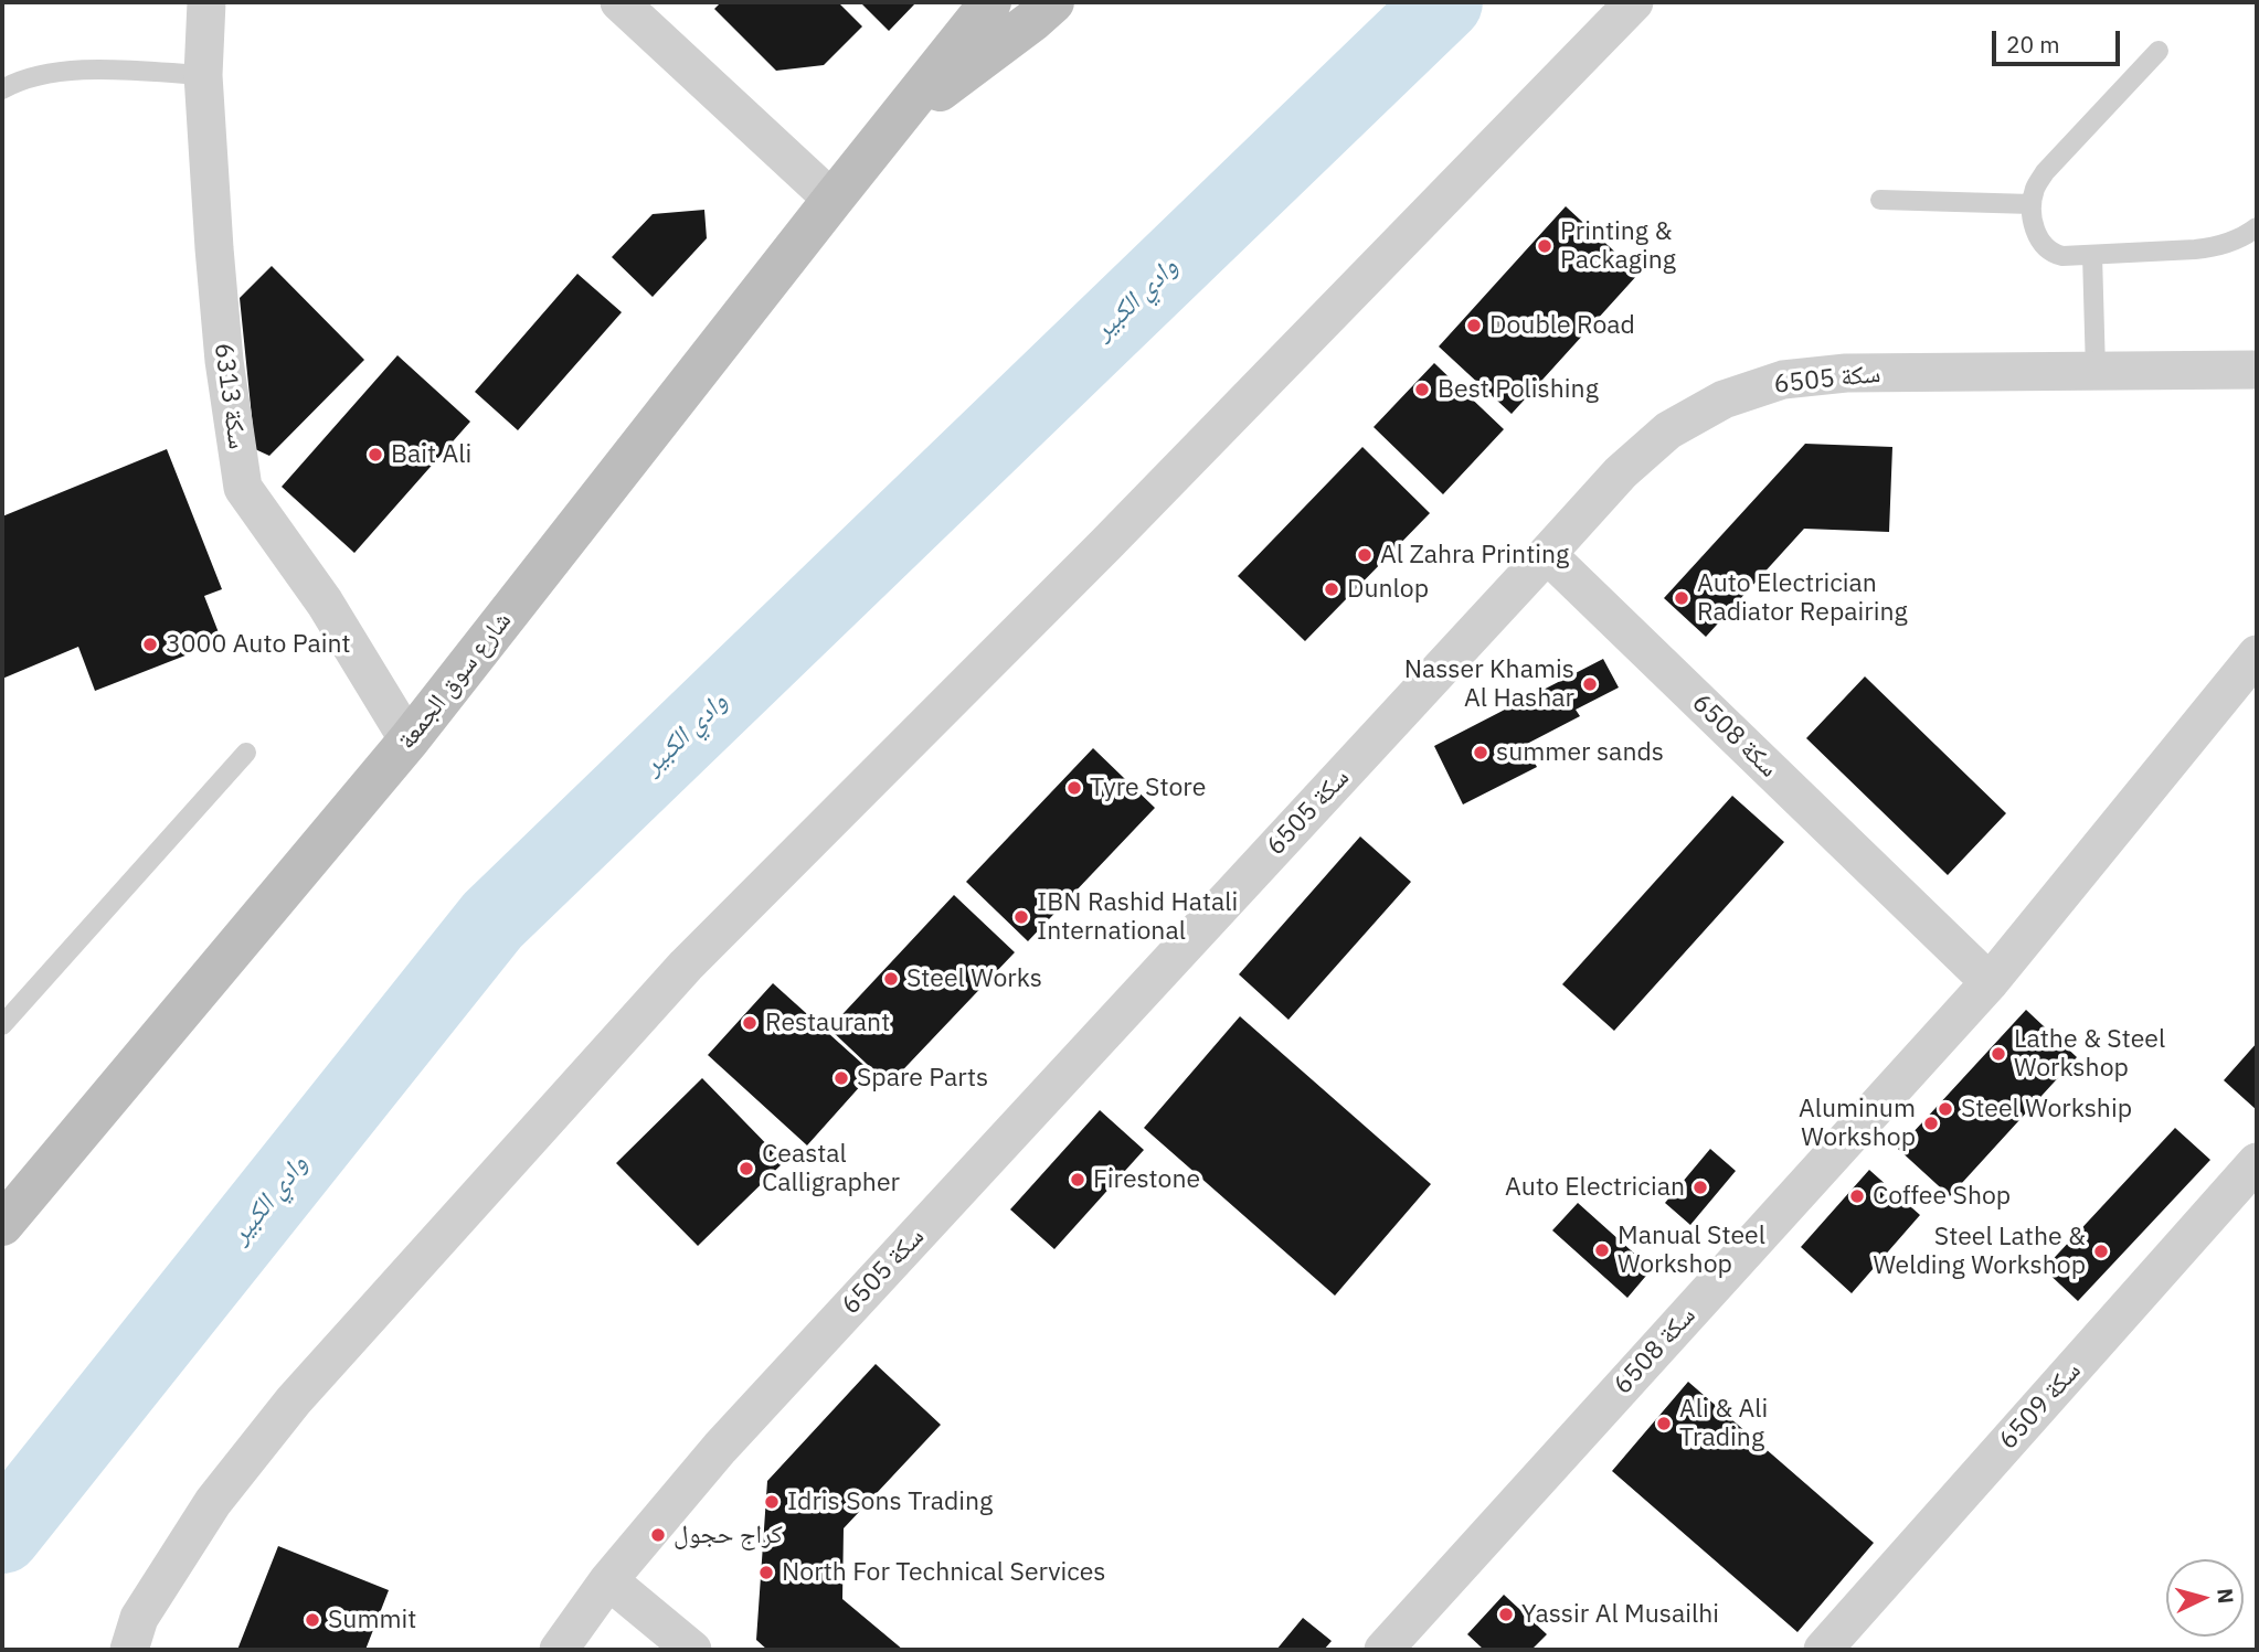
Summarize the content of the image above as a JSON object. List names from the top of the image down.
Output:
{
  "streets": {
    "street": [
      "سكة 6505",
      "سكة 6313",
      "شارع سوق الجمعة",
      "سكة 6508",
      "سكة 6509"
    ]
  },
  "crossings": [
    ["سكة 6505", "سكة 6508"],
    ["سكة 6313", "شارع سوق الجمعة"]
  ],
  "water": ["وادي الكبير"],
  "places": [
    "Printing & Packaging",
    "Double Road",
    "Best Polishing",
    "Bait Ali",
    "Al Zahra Printing",
    "Dunlop",
    "Auto Electrician Radiator Repairing",
    "3000 Auto Paint",
    "Nasser Khamis Al Hashar",
    "summer sands",
    "Tyre Store",
    "IBN Rashid Hatali International",
    "Steel Works",
    "Restaurant",
    "Lathe & Steel Workshop",
    "Spare Parts",
    "Steel Workship",
    "Aluminum Workshop",
    "Ceastal Calligrapher",
    "Firestone",
    "Auto Electrician",
    "Coffee Shop",
    "Manual Steel Workshop",
    "Steel Lathe & Welding Workshop",
    "Ali & Ali Trading",
    "Idris Sons Trading",
    "كراج حجول",
    "North For Technical Services",
    "Yassir Al Musailhi",
    "Summit"
  ],
  "scale_bar": "20 m",
  "north": "right"
}
